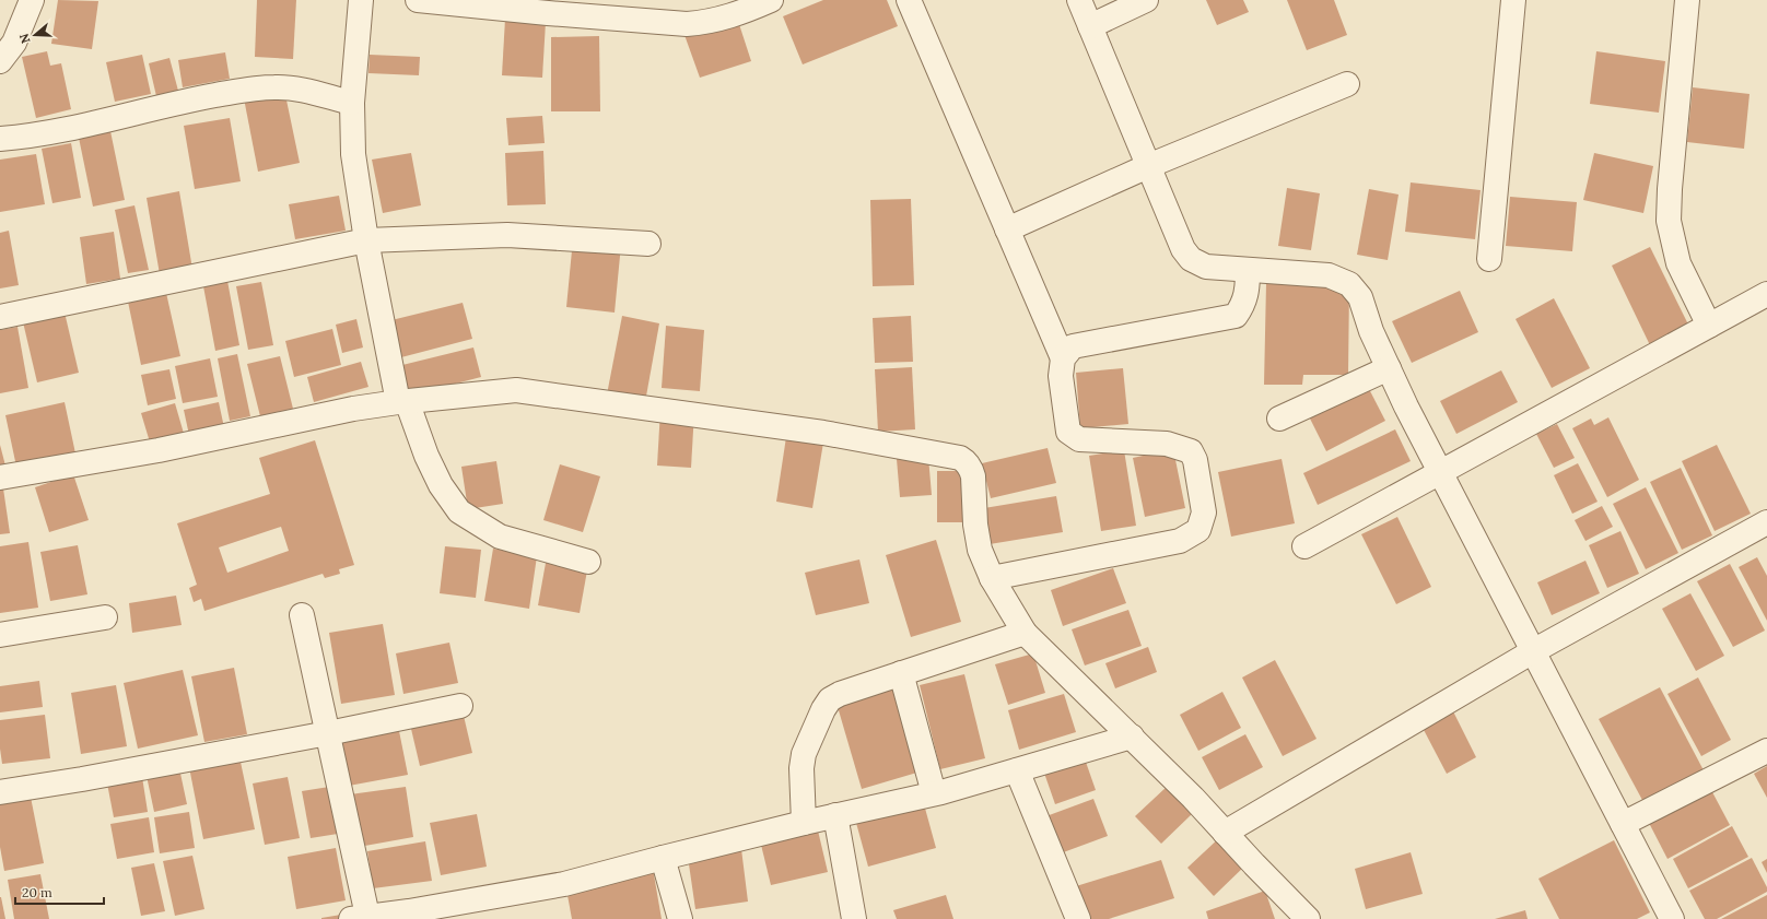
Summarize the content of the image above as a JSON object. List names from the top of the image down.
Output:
{
  "scale_bar": "20 m",
  "north": "left"
}
